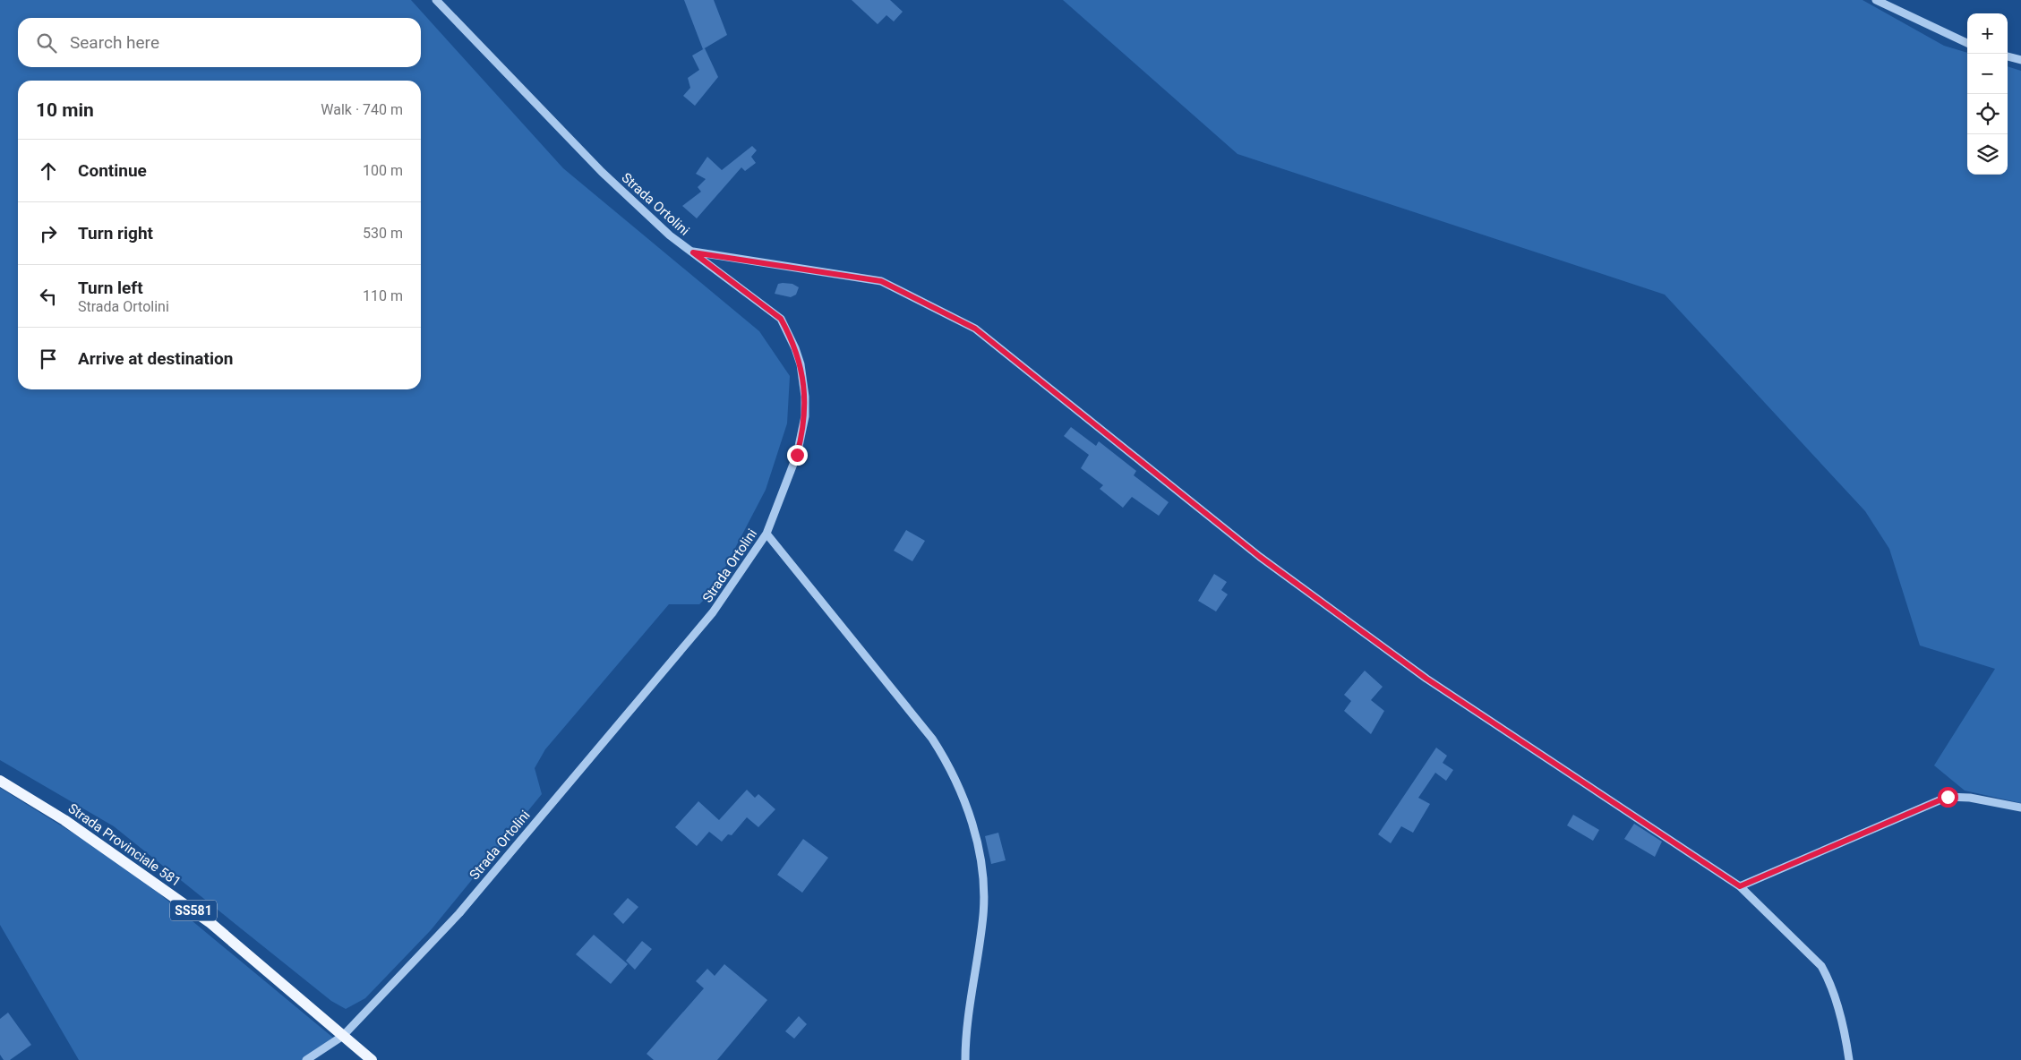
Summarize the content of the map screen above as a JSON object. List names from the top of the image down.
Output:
{
  "streets": {
    "main road": ["Strada Provinciale 581", "SS581"],
    "street": ["Strada Ortolini"]
  },
  "crossings": [
    ["Strada Ortolini", "Strada Provinciale 581"]
  ],
  "page": {
    "map_buttons": ["+", "−"],
    "search": "Search here",
    "heading": ["10 min", "Walk · 740 m"],
    "list": [
      ["Continue", "100 m"],
      ["Turn right", "530 m"],
      ["Turn left", "Strada Ortolini", "110 m"],
      "Arrive at destination"
    ]
  }
}
